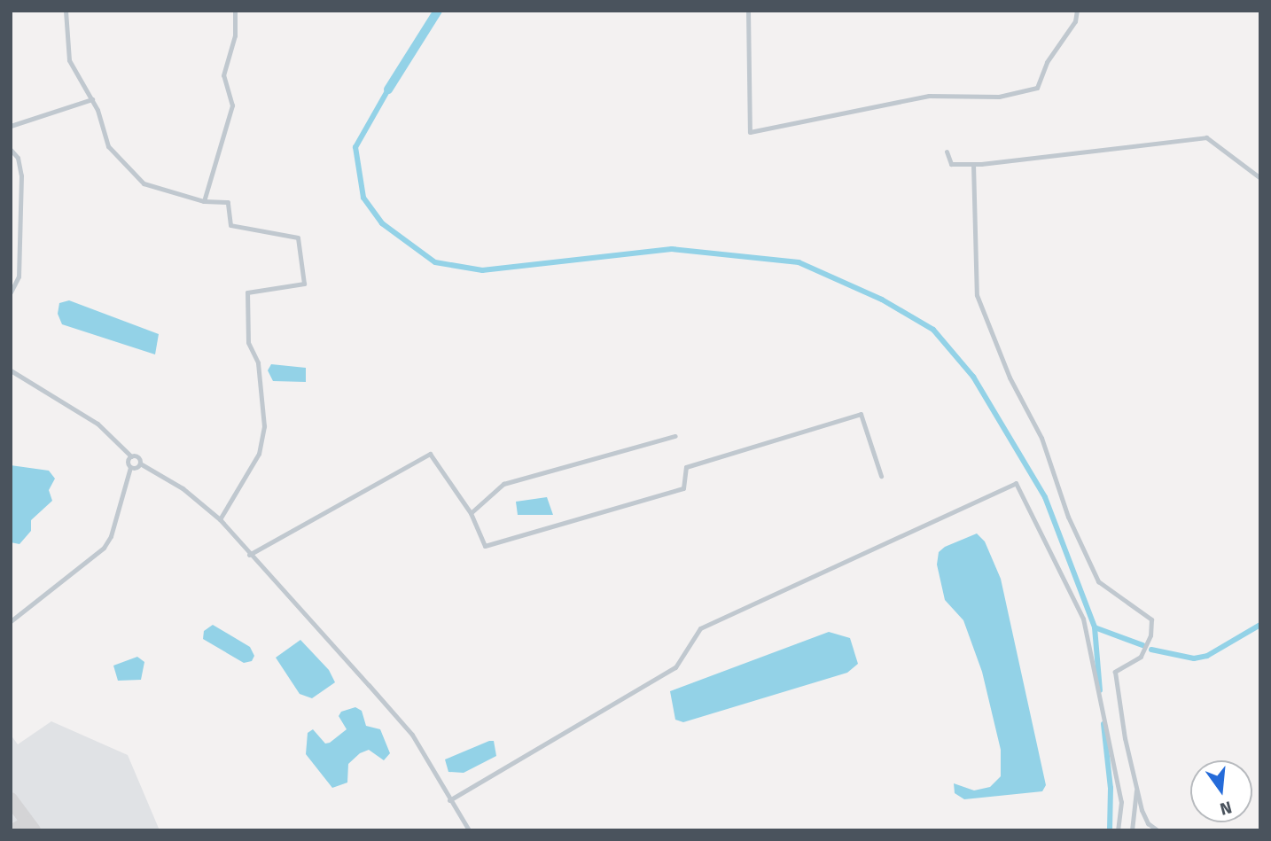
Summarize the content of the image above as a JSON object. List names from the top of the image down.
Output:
{
  "north": "bottom"
}
